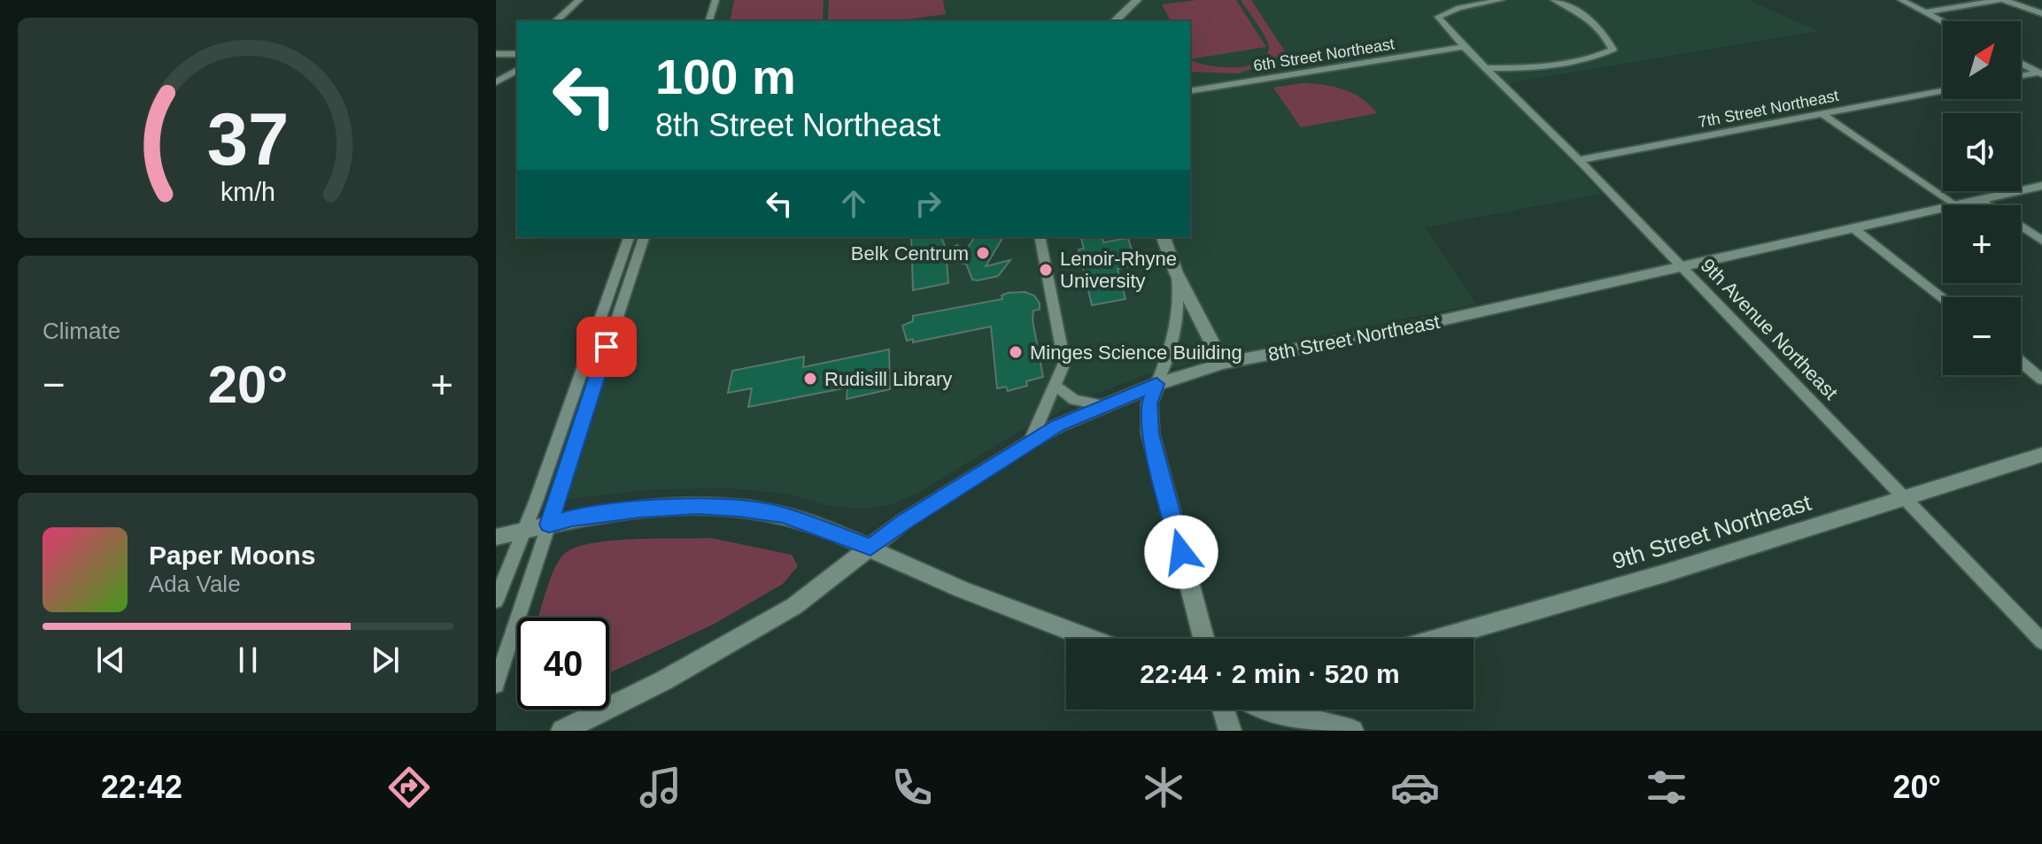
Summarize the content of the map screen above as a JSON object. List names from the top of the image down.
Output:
{
  "streets": {
    "main road": ["8th Street Northeast", "9th Street Northeast"],
    "street": ["6th Street Northeast", "7th Street Northeast", "9th Avenue Northeast"]
  },
  "crossings": [
    ["6th Street Northeast", "9th Avenue Northeast"],
    ["7th Street Northeast", "9th Avenue Northeast"],
    ["9th Avenue Northeast", "8th Street Northeast"],
    ["9th Avenue Northeast", "9th Street Northeast"]
  ],
  "places": [
    "Belk Centrum",
    "Lenoir-Rhyne University",
    "Minges Science Building",
    "Rudisill Library"
  ],
  "north": "top right",
  "page": {
    "map_buttons": ["+", "−"],
    "turn": ["100 m", "8th Street Northeast"],
    "tile": "Climate",
    "heat": ["−", "20°", "+"],
    "song": ["Paper Moons", "Ada Vale"],
    "limit": "40",
    "trip": "22:44 · 2 min · 520 m",
    "tabs": ["22:42", "20°"],
    "gauge": ["37", "km/h"]
  }
}
